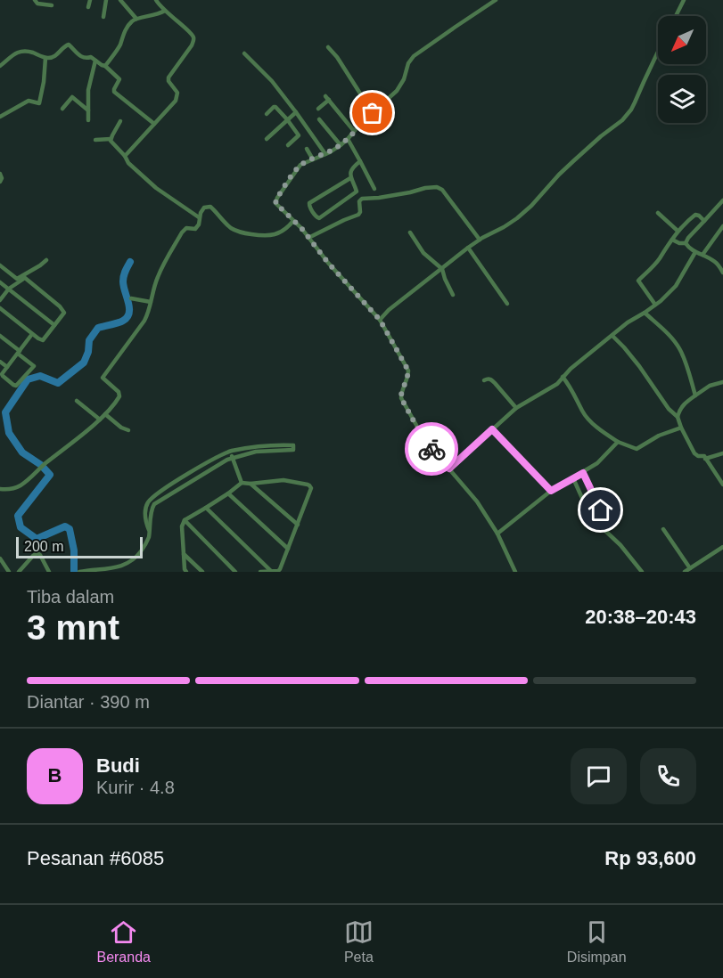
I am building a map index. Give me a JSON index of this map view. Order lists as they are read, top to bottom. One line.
{"scale_bar":"200 m","north":"bottom left","page":{"scale":"200 m","heading":["3 mnt","Tiba dalam","20:38–20:43"],"panel":["Budi","Kurir · 4.8","Pesanan #6085","Rp 93,600"],"bar":"Diantar · 390 m","round":"B","tabs":["Beranda","Peta","Disimpan"]}}
